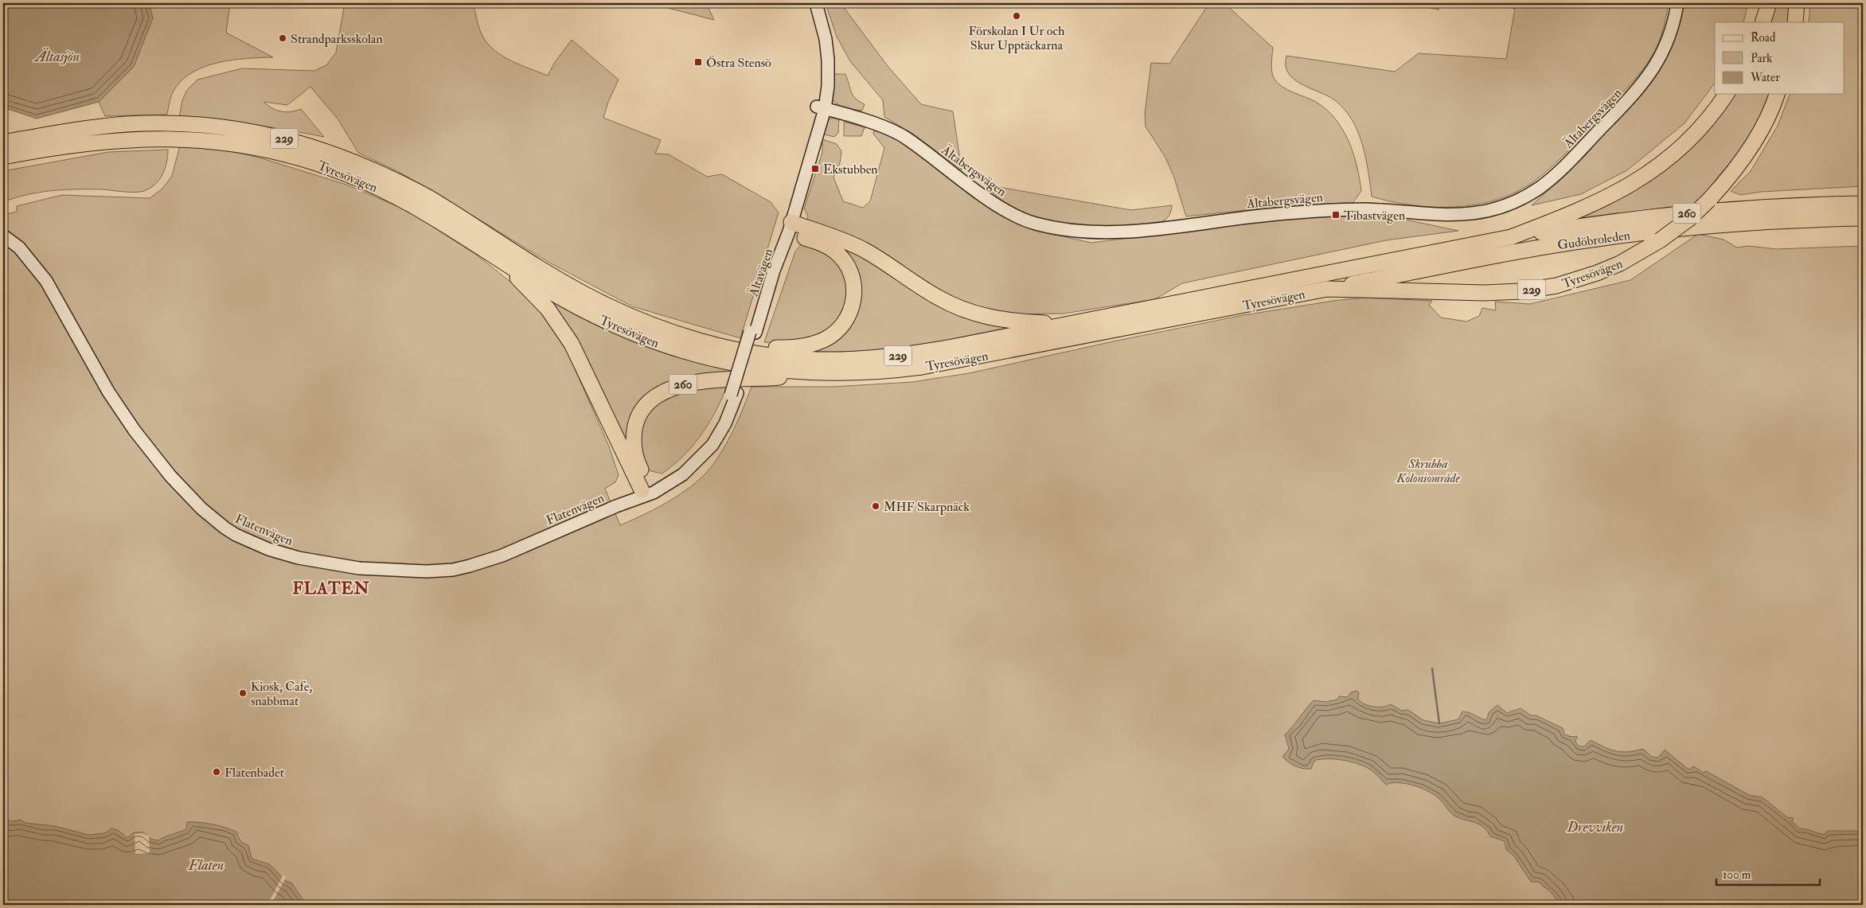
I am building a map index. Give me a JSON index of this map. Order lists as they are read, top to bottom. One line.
{"streets":{"highway":["229","Tyresövägen","260","Gudöbroleden"],"street":["Ältabergsvägen","Ältavägen","Flatenvägen"]},"crossings":[["Ältabergsvägen","Ältavägen"],["Tyresövägen","260"],["Tyresövägen","Gudöbroleden"],["260","Ältavägen"],["260","Flatenvägen"],["Ältavägen","Flatenvägen"]],"districts":["FLATEN"],"water":["Ältasjön","Drevviken","Flaten"],"parks":["Skrubba Koloniområde"],"places":{"other":["Förskolan I Ur och Skur Upptäckarna","Strandparksskolan","MHF Skarpnäck","Kiosk, Cafe, snabbmat","Flatenbadet"],"transit":["Östra Stensö","Ekstubben","Tibastvägen"]},"legend":["Road","Park","Water"],"scale_bar":"100 m"}
